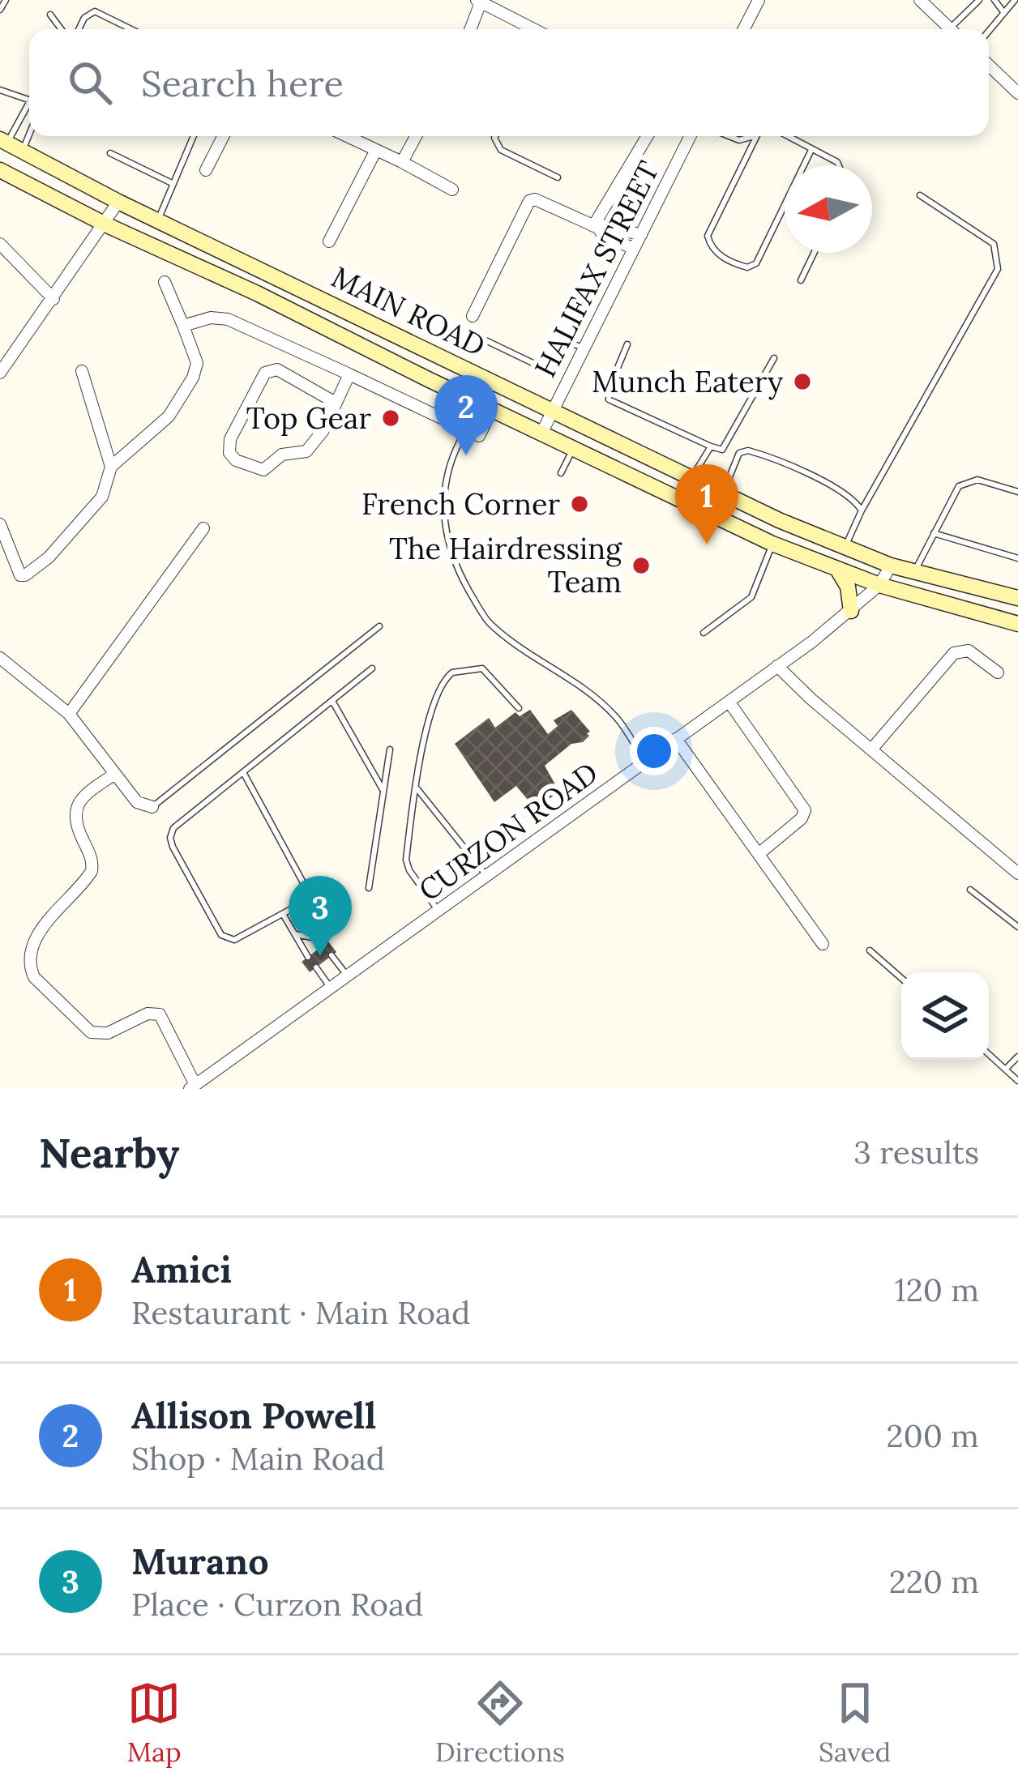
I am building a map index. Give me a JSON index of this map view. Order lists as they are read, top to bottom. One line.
{"streets":{"main road":["MAIN ROAD"],"street":["HALIFAX STREET","CURZON ROAD"]},"crossings":[["HALIFAX STREET","MAIN ROAD"],["MAIN ROAD","CURZON ROAD"]],"places":["Munch Eatery","Top Gear","French Corner","The Hairdressing Team"],"north":"left","page":{"search":"Search here","pins":["2","1","3"],"heading":["Nearby","3 results"],"list":[{"mark":"1","name":"Amici","note":"Restaurant · Main Road","value":"120 m"},{"mark":"2","name":"Allison Powell","note":"Shop · Main Road","value":"200 m"},{"mark":"3","name":"Murano","note":"Place · Curzon Road","value":"220 m"}],"nav":["Map","Directions","Saved"]}}
